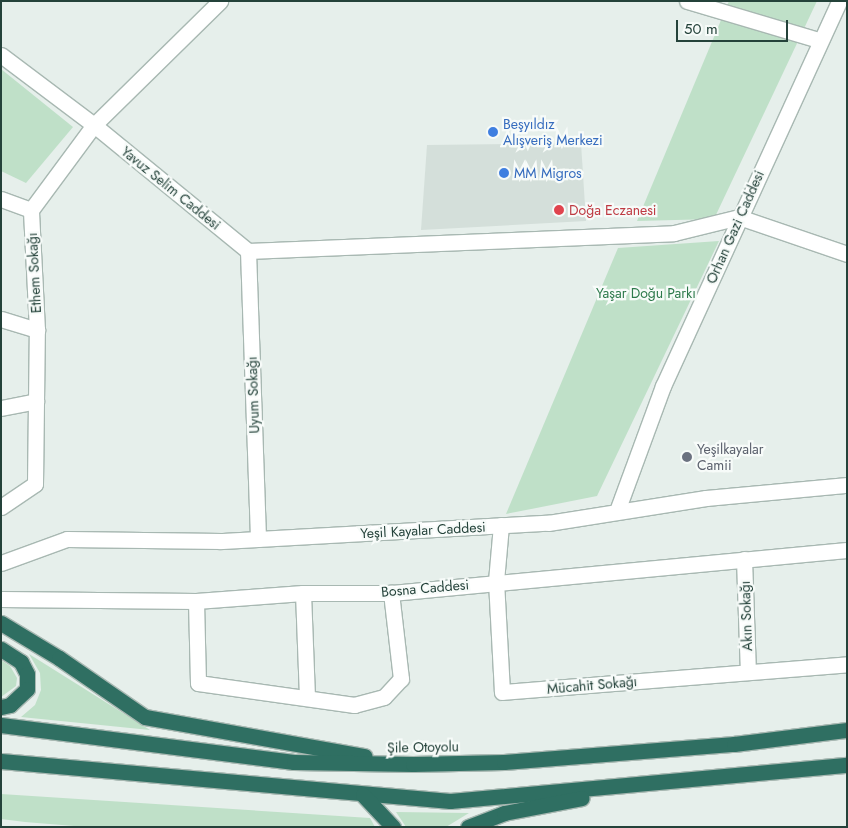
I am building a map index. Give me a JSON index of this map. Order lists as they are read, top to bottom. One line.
{"streets":{"highway":["Şile Otoyolu"],"street":["Yavuz Selim Caddesi","Orhan Gazi Caddesi","Ethem Sokağı","Uyum Sokağı","Yeşil Kayalar Caddesi","Bosna Caddesi","Akın Sokağı","Mücahit Sokağı"]},"crossings":[["Yavuz Selim Caddesi","Uyum Sokağı"],["Orhan Gazi Caddesi","Yeşil Kayalar Caddesi"],["Uyum Sokağı","Yeşil Kayalar Caddesi"],["Yeşil Kayalar Caddesi","Mücahit Sokağı"],["Bosna Caddesi","Akın Sokağı"],["Bosna Caddesi","Mücahit Sokağı"],["Akın Sokağı","Mücahit Sokağı"]],"parks":["Yaşar Doğu Parkı"],"places":["Beşyıldız Alışveriş Merkezi","MM Migros","Doğa Eczanesi","Yeşilkayalar Camii"],"scale_bar":"50 m"}
